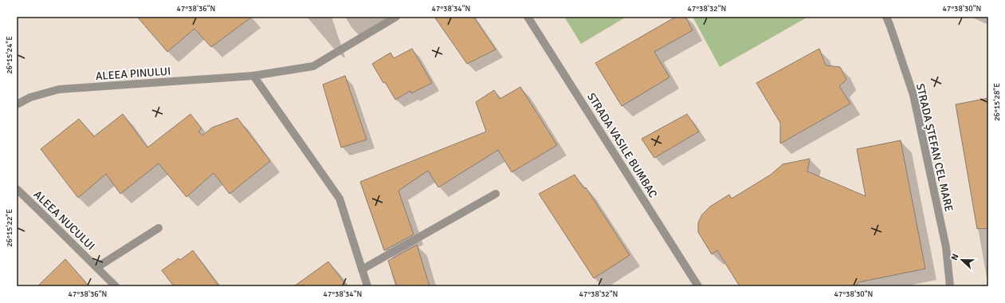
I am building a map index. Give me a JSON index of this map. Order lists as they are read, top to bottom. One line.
{"streets":{"street":["ALEEA PINULUI","STRADA VASILE BUMBAC","STRADA ȘTEFAN CEL MARE","ALEEA NUCULUI"]},"north":"left","coordinates":["47°38'36\"N","47°38'34\"N","47°38'32\"N","47°38'30\"N","26°15'24\"E","26°15'28\"E","26°15'22\"E"]}
